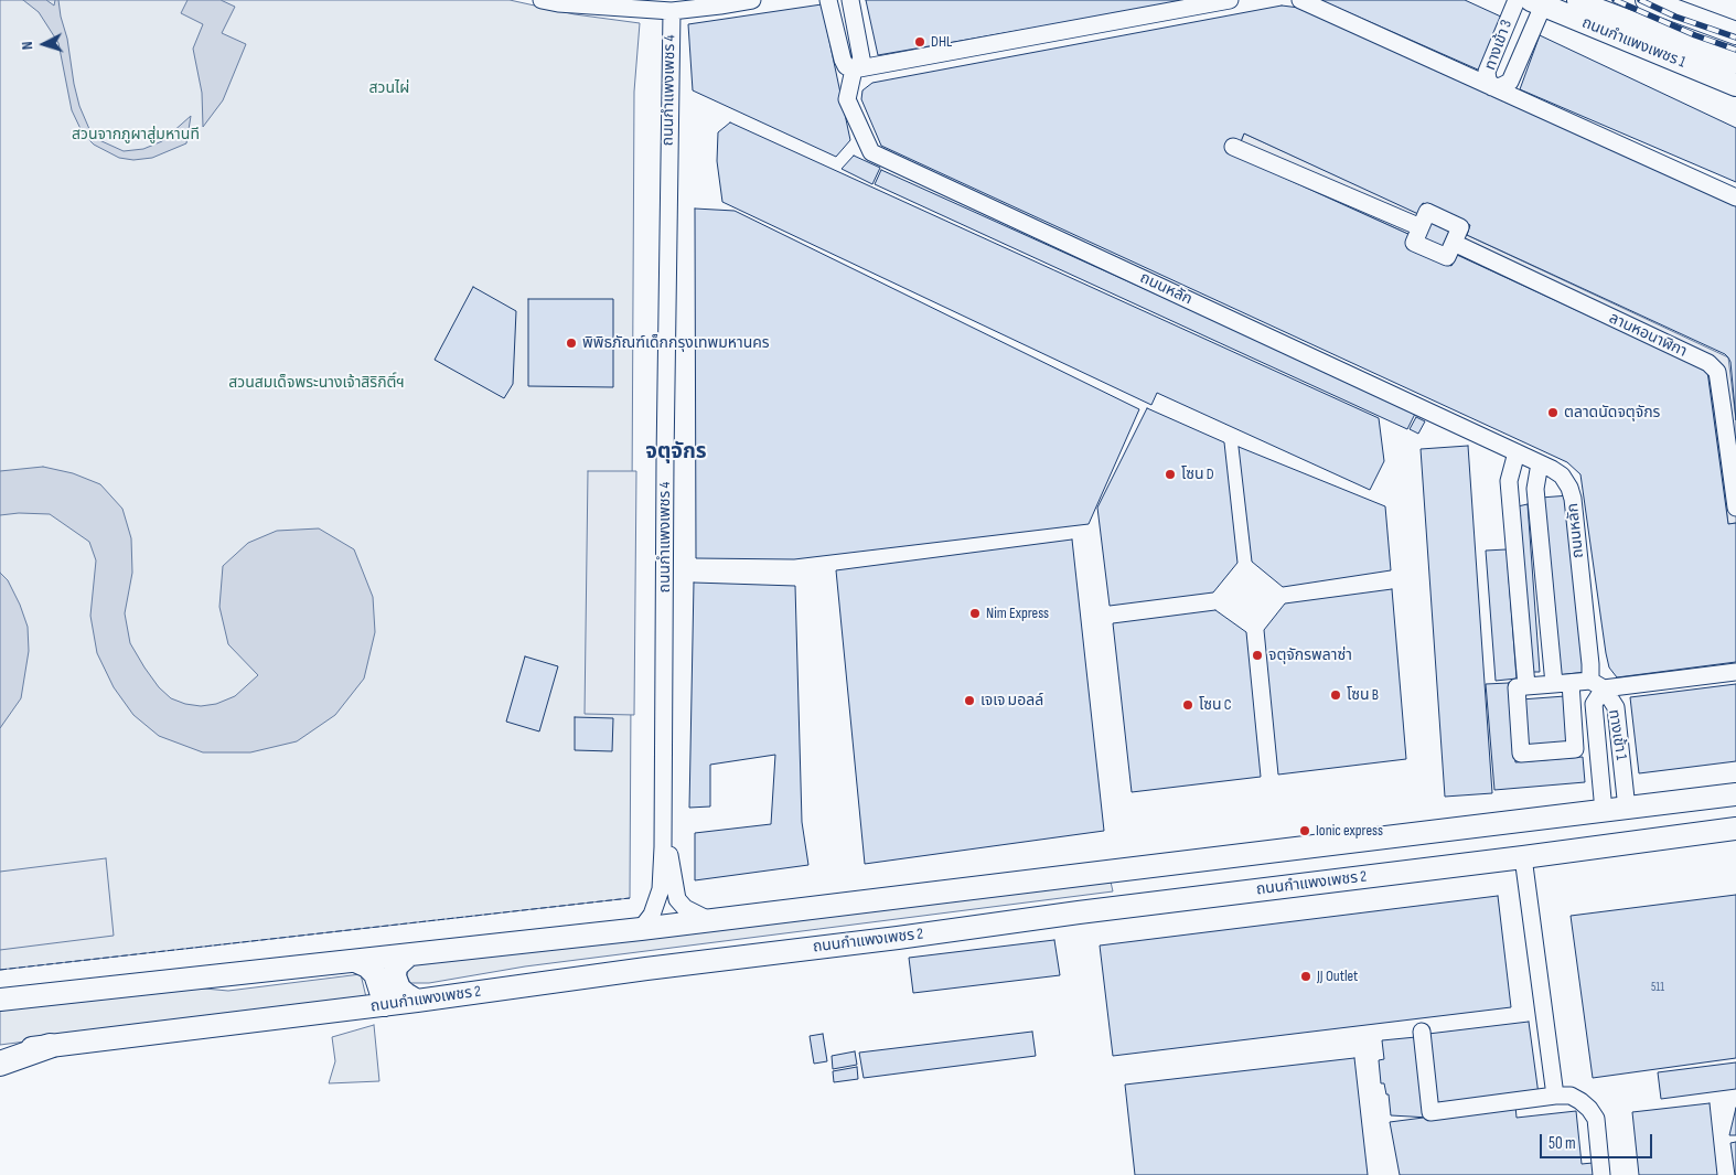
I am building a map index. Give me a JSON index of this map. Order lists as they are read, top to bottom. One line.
{"streets":{"main road":["ถนนกำแพงเพชร 1","ถนนกำแพงเพชร 2"],"street":["ทางเข้า 3","ถนนกำแพงเพชร 4","ถนนหลัก","ลานหอนาฬิกา","ทางเข้า 1"]},"crossings":[["ถนนกำแพงเพชร 1","ทางเข้า 3"],["ถนนหลัก","ทางเข้า 1"]],"districts":["จตุจักร"],"parks":["สวนไผ่","สวนจากภูผาสู่มหานที","สวนสมเด็จพระนางเจ้าสิริกิติ์ฯ"],"places":["DHL","พิพิธภัณฑ์เด็กกรุงเทพมหานคร","ตลาดนัดจตุจักร","โซน D","Nim Express","จตุจักรพลาซ่า","โซน B","เจเจ มอลล์","โซน C","Ionic express","JJ Outlet"],"house_numbers":["511"],"scale_bar":"50 m","north":"left"}
